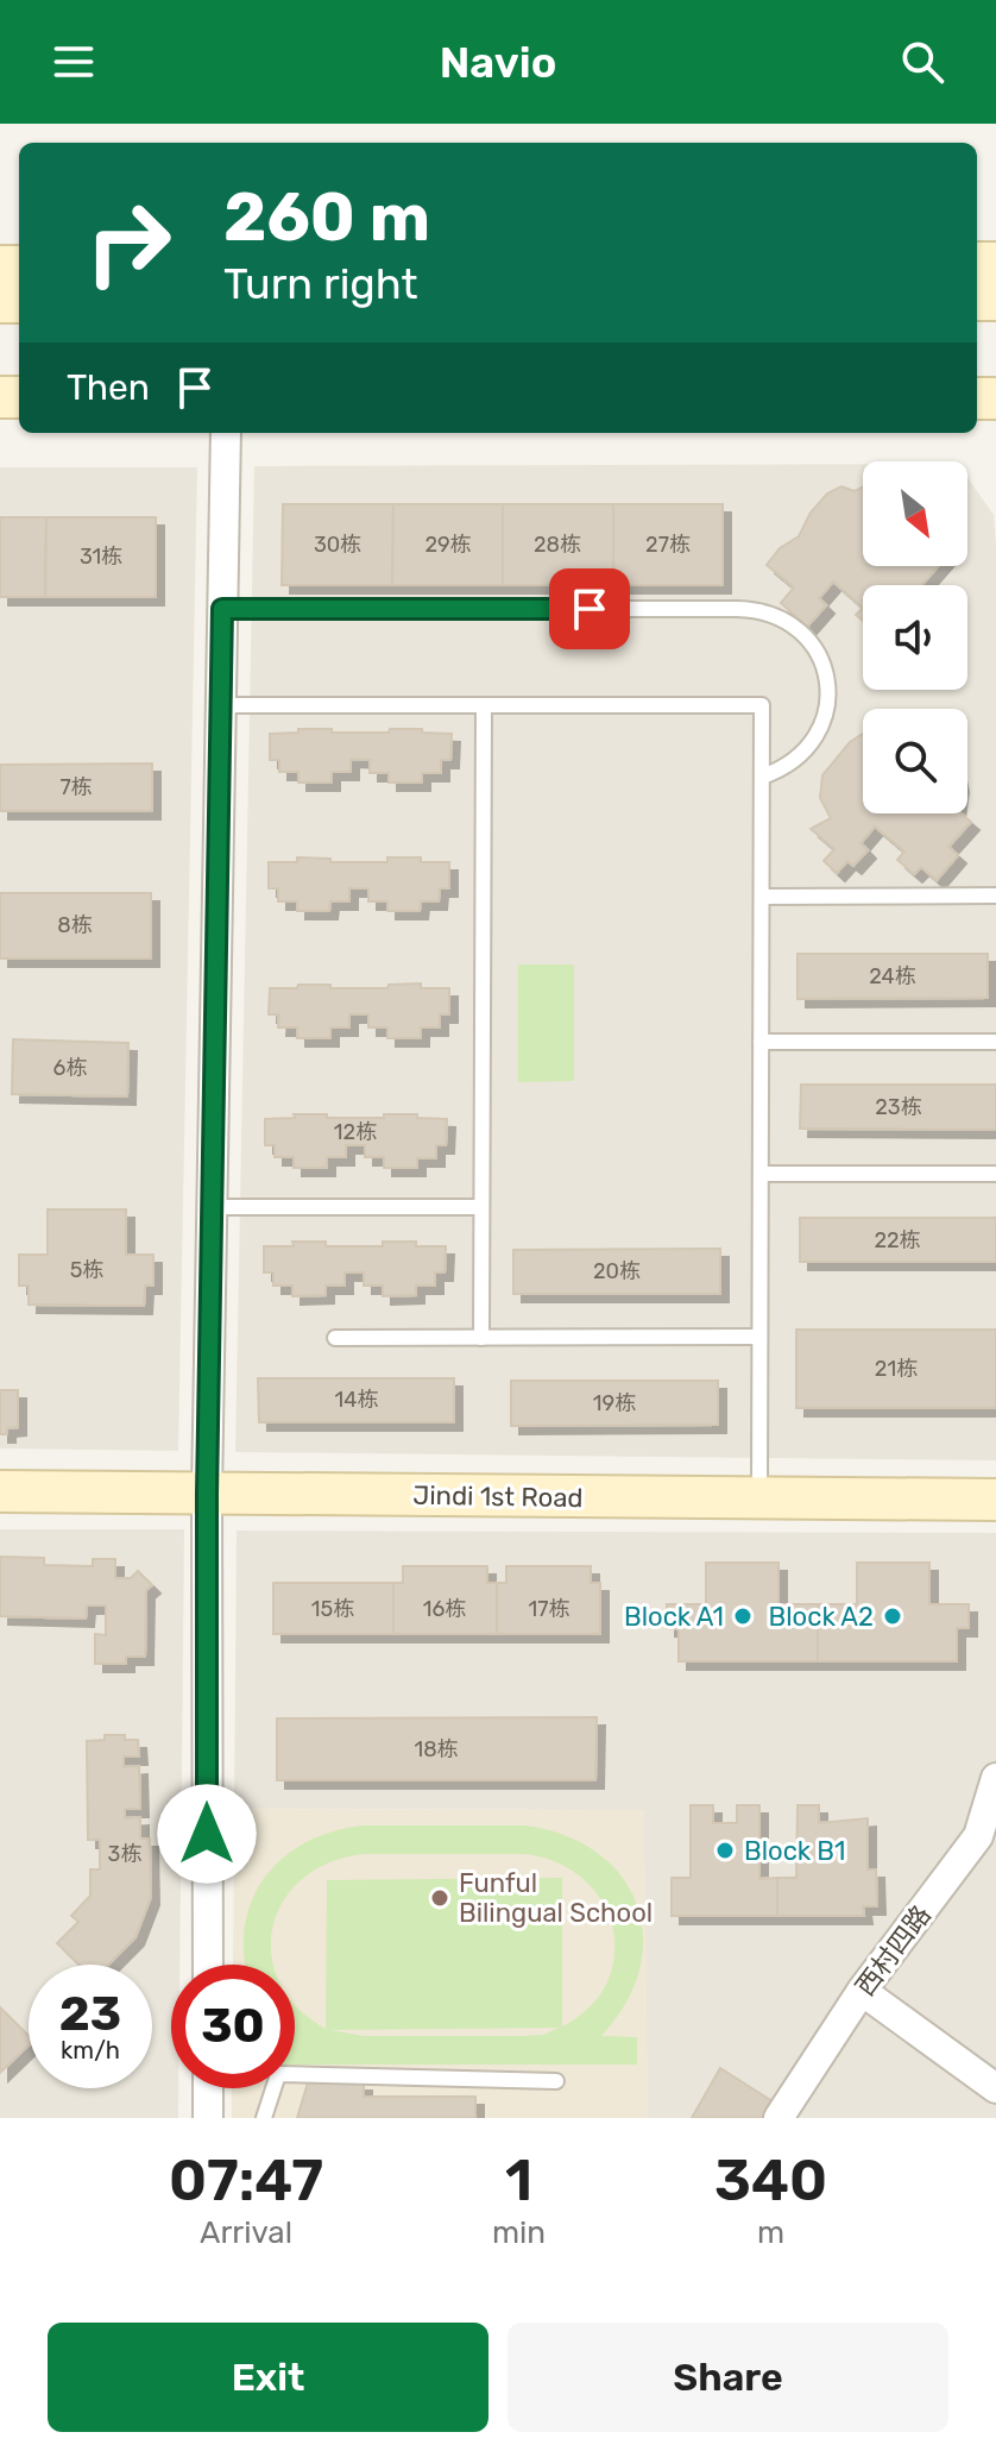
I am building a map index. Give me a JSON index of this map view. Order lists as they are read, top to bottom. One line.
{"streets":{"street":["Jindi 1st Road","西村四路"]},"places":["Block A1","Block A2","Block B1","Funful Bilingual School"],"house_numbers":["30栋","29栋","28栋","27栋","31栋","7栋","8栋","24栋","6栋","23栋","12栋","22栋","5栋","20栋","21栋","14栋","19栋","15栋","16栋","17栋","18栋","3栋"],"north":"bottom right","page":{"header":"Navio","turn":["260 m","Turn right"],"then":"Then","speed":"23 km/h","limit":"30","eta":["07:47","Arrival","1","min","340","m"],"buttons":["Exit","Share"]}}
